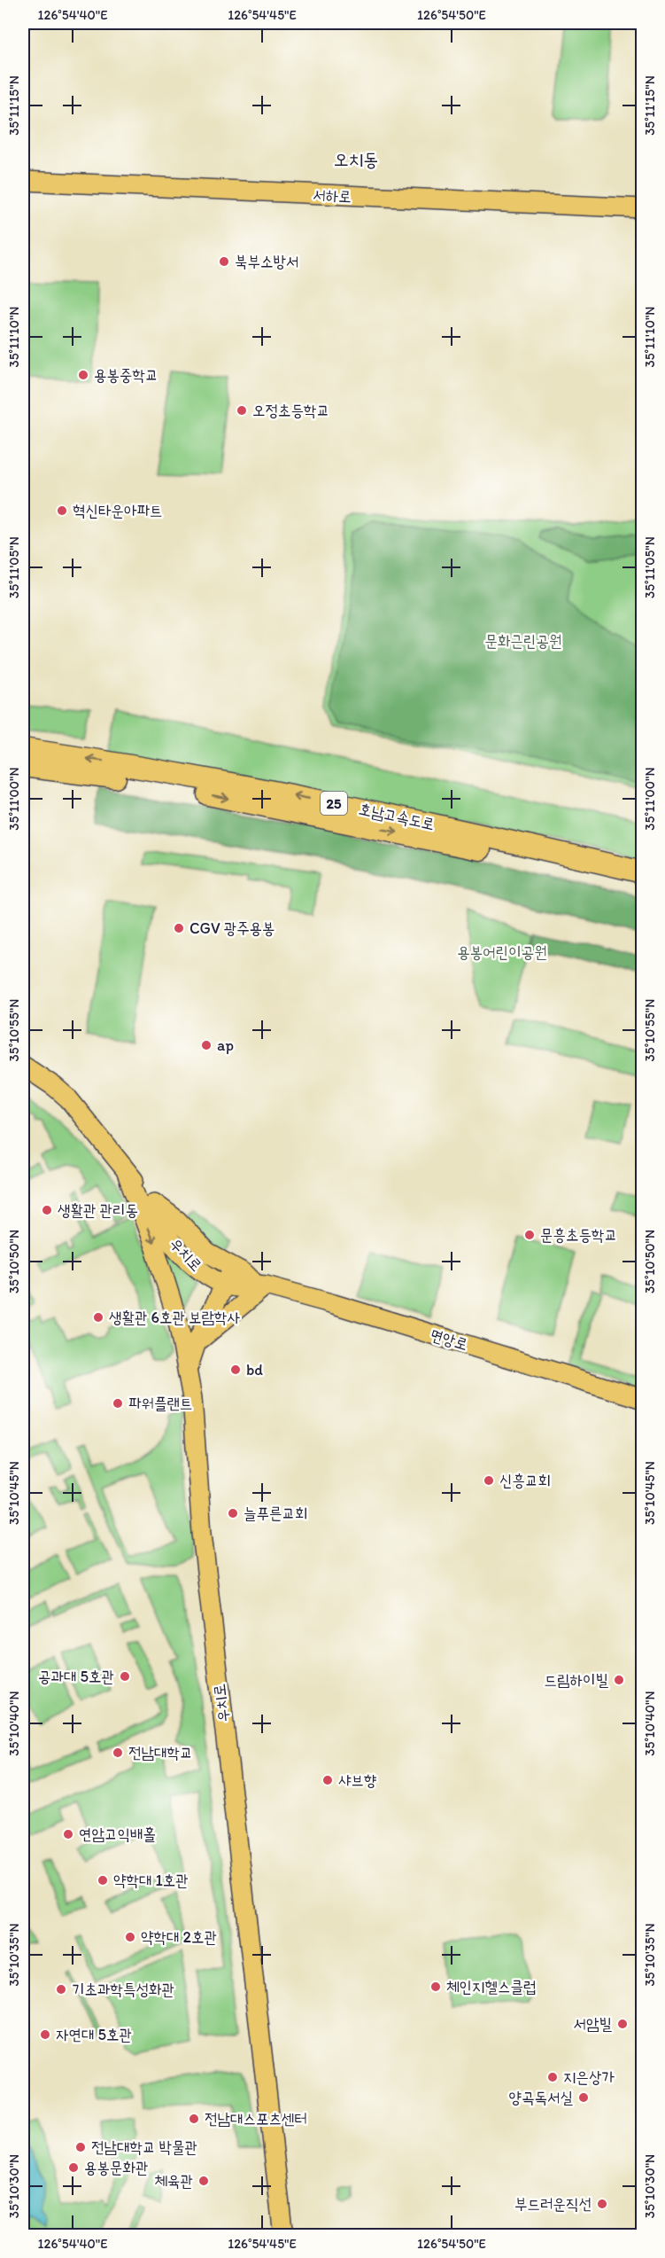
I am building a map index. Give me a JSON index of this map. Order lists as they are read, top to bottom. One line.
{"streets":{"highway":["25","호남고속도로"],"main road":["서하로","우치로","면앙로"]},"crossings":[["우치로","면앙로"]],"districts":["오치동"],"parks":["문화근린공원","용봉어린이공원"],"places":["북부소방서","용봉중학교","오정초등학교","혁신타운아파트","CGV 광주용봉","ap","생활관 관리동","문흥초등학교","생활관 6호관 보람학사","bd","파워플랜트","신흥교회","늘푸른교회","공과대 5호관","드림하이빌","전남대학교","샤브향","연암고익배홀","약학대 1호관","약학대 2호관","체인지헬스클럽","기초과학특성화관","서암빌","자연대 5호관","지은상가","양곡독서실","전남대스포츠센터","전남대학교 박물관","용봉문화관","체육관","부드러운직선"],"coordinates":["126°54'40\"E","126°54'45\"E","126°54'50\"E","35°11'15\"N","35°11'10\"N","35°11'05\"N","35°11'00\"N","35°10'55\"N","35°10'50\"N","35°10'45\"N","35°10'40\"N","35°10'35\"N","35°10'30\"N"]}
